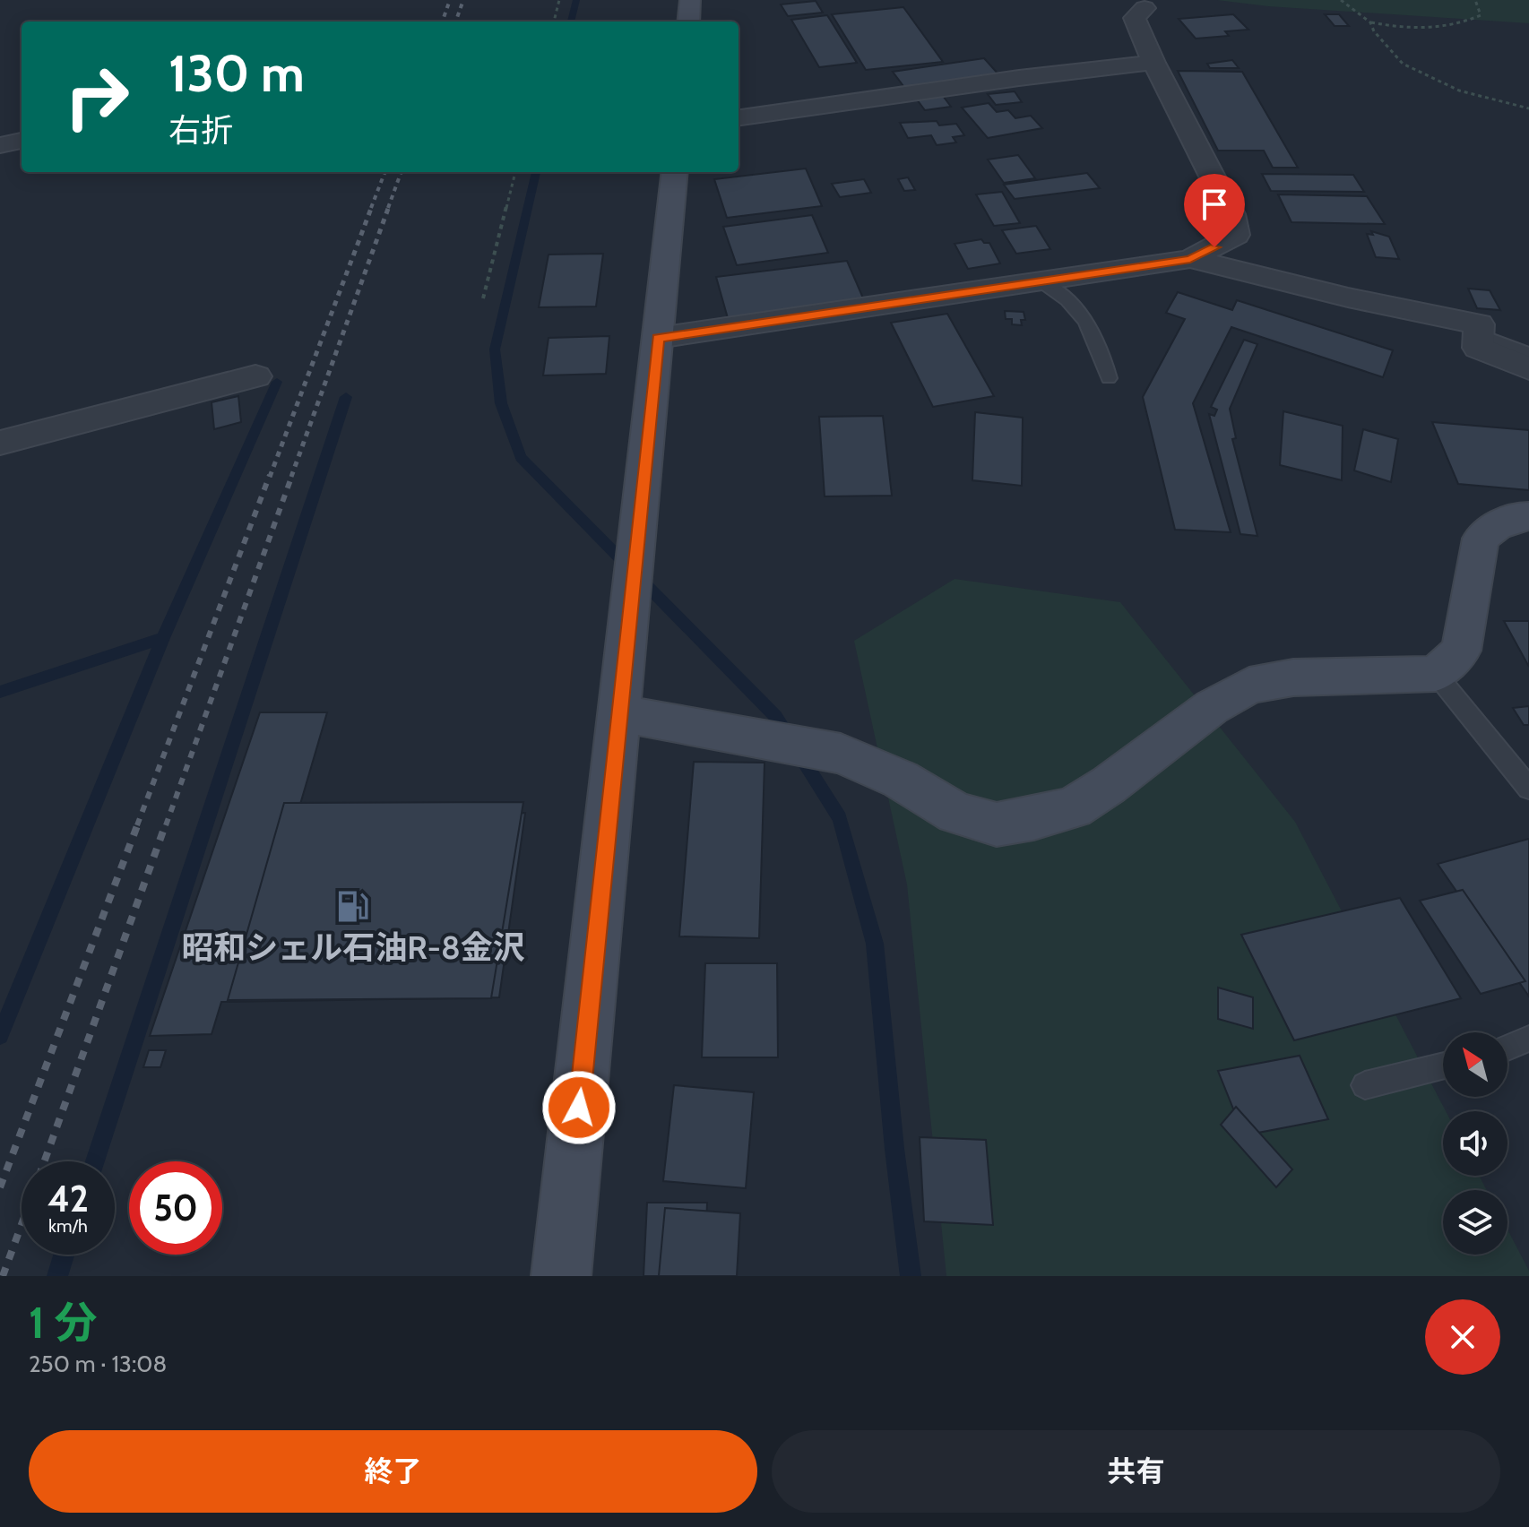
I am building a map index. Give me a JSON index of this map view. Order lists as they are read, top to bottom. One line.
{"places":{"fuel station":["昭和シェル石油R-8金沢"]},"north":"top left","page":{"turn":["130 m","右折"],"speed":"42 km/h","limit":"50","heading":["1 分","250 m · 13:08"],"buttons":["終了","共有"]}}
